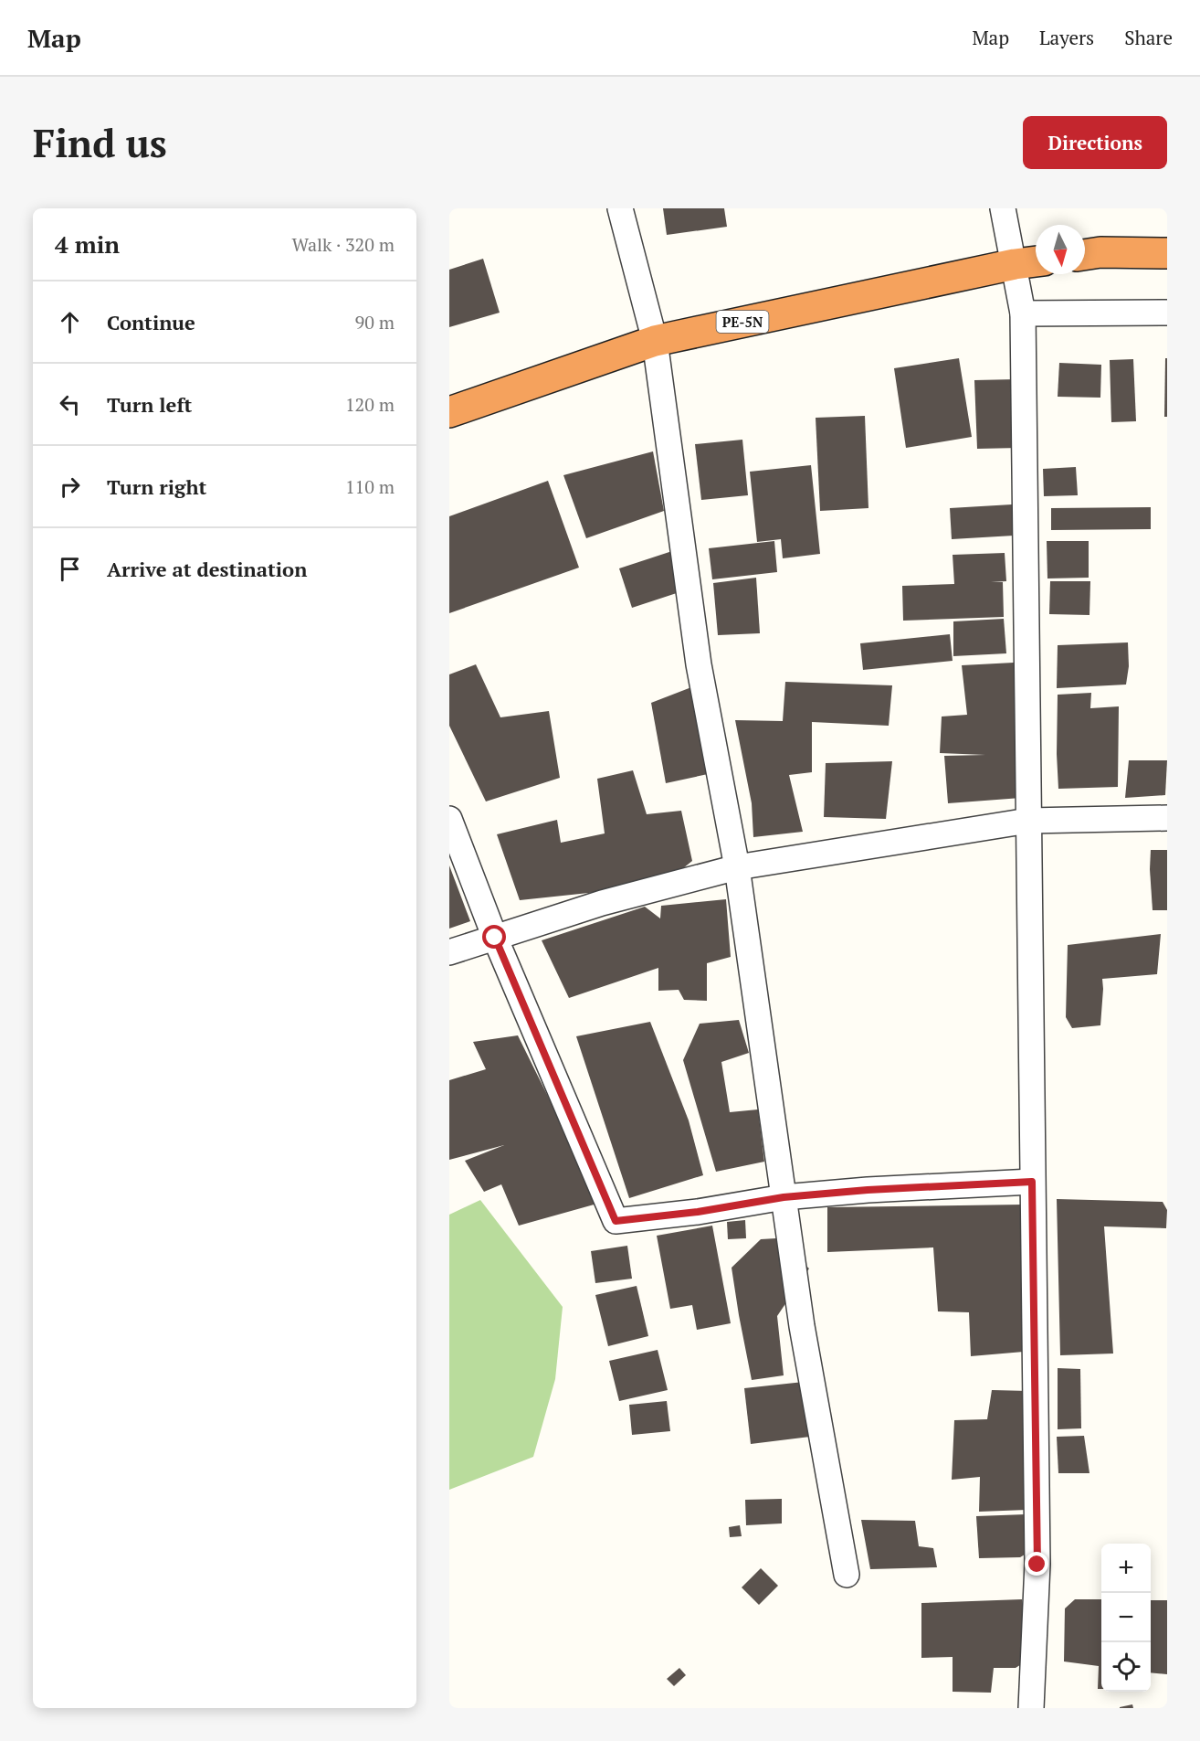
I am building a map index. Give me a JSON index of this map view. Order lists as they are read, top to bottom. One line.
{"streets":{"highway":["PE-5N"]},"north":"bottom","page":{"header":"Map","nav":["Map","Layers","Share"],"buttons":"Directions","title":"Find us","heading":["4 min","Walk · 320 m"],"list":[["Continue","90 m"],["Turn left","120 m"],["Turn right","110 m"],"Arrive at destination"],"map_buttons":["+","−"]}}
